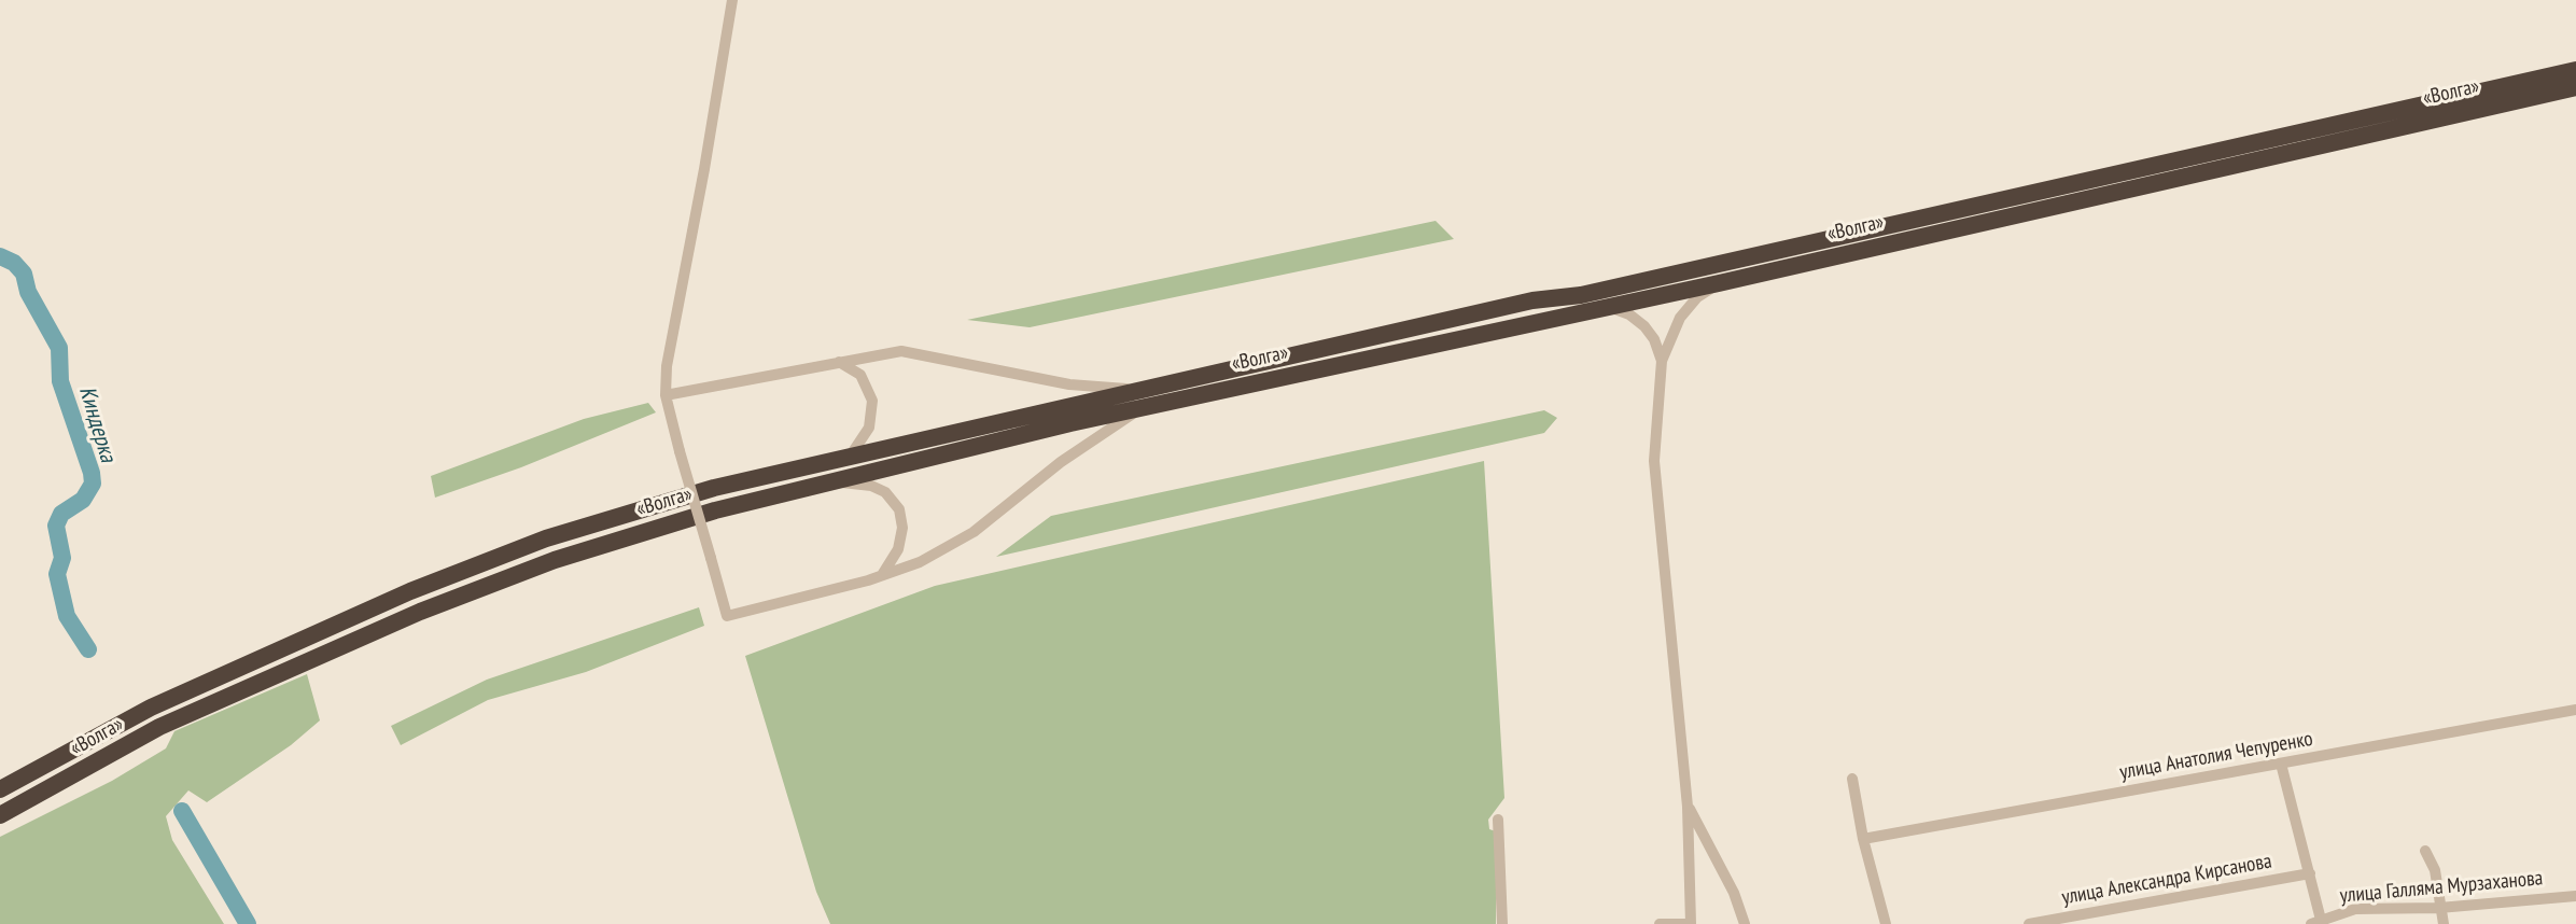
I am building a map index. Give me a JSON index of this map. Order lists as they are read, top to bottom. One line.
{"streets":{"highway":["«Волга»"],"street":["улица Анатолия Чепуренко","улица Александра Кирсанова","улица Галляма Мурзаханова"]},"water":["Киндерка"]}
